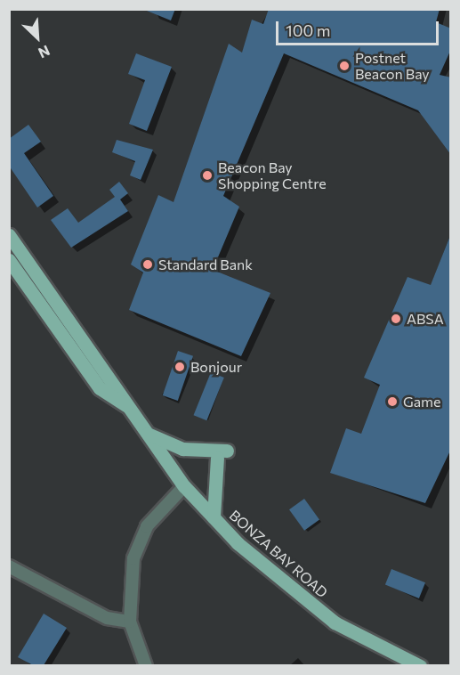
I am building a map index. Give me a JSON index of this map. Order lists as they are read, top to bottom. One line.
{"streets":{"main road":["BONZA BAY ROAD"]},"places":["Postnet Beacon Bay","Beacon Bay Shopping Centre","Standard Bank","ABSA","Bonjour","Game"],"scale_bar":"100 m","north":"bottom right"}
